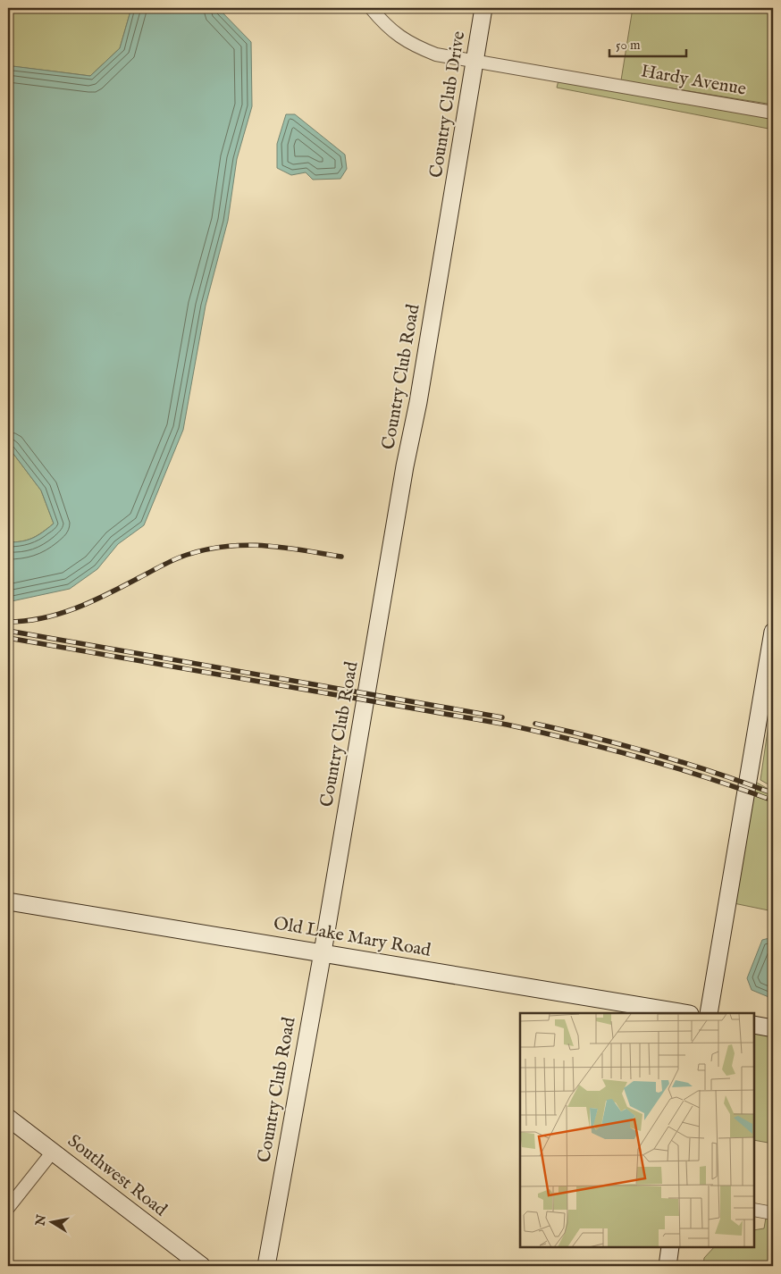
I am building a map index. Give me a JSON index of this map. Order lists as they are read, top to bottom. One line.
{"streets":{"street":["Hardy Avenue","Country Club Drive","Country Club Road","Old Lake Mary Road","Southwest Road"]},"crossings":[["Hardy Avenue","Country Club Drive"],["Country Club Drive","Country Club Road"],["Country Club Road","Old Lake Mary Road"]],"scale_bar":"50 m","north":"left"}
